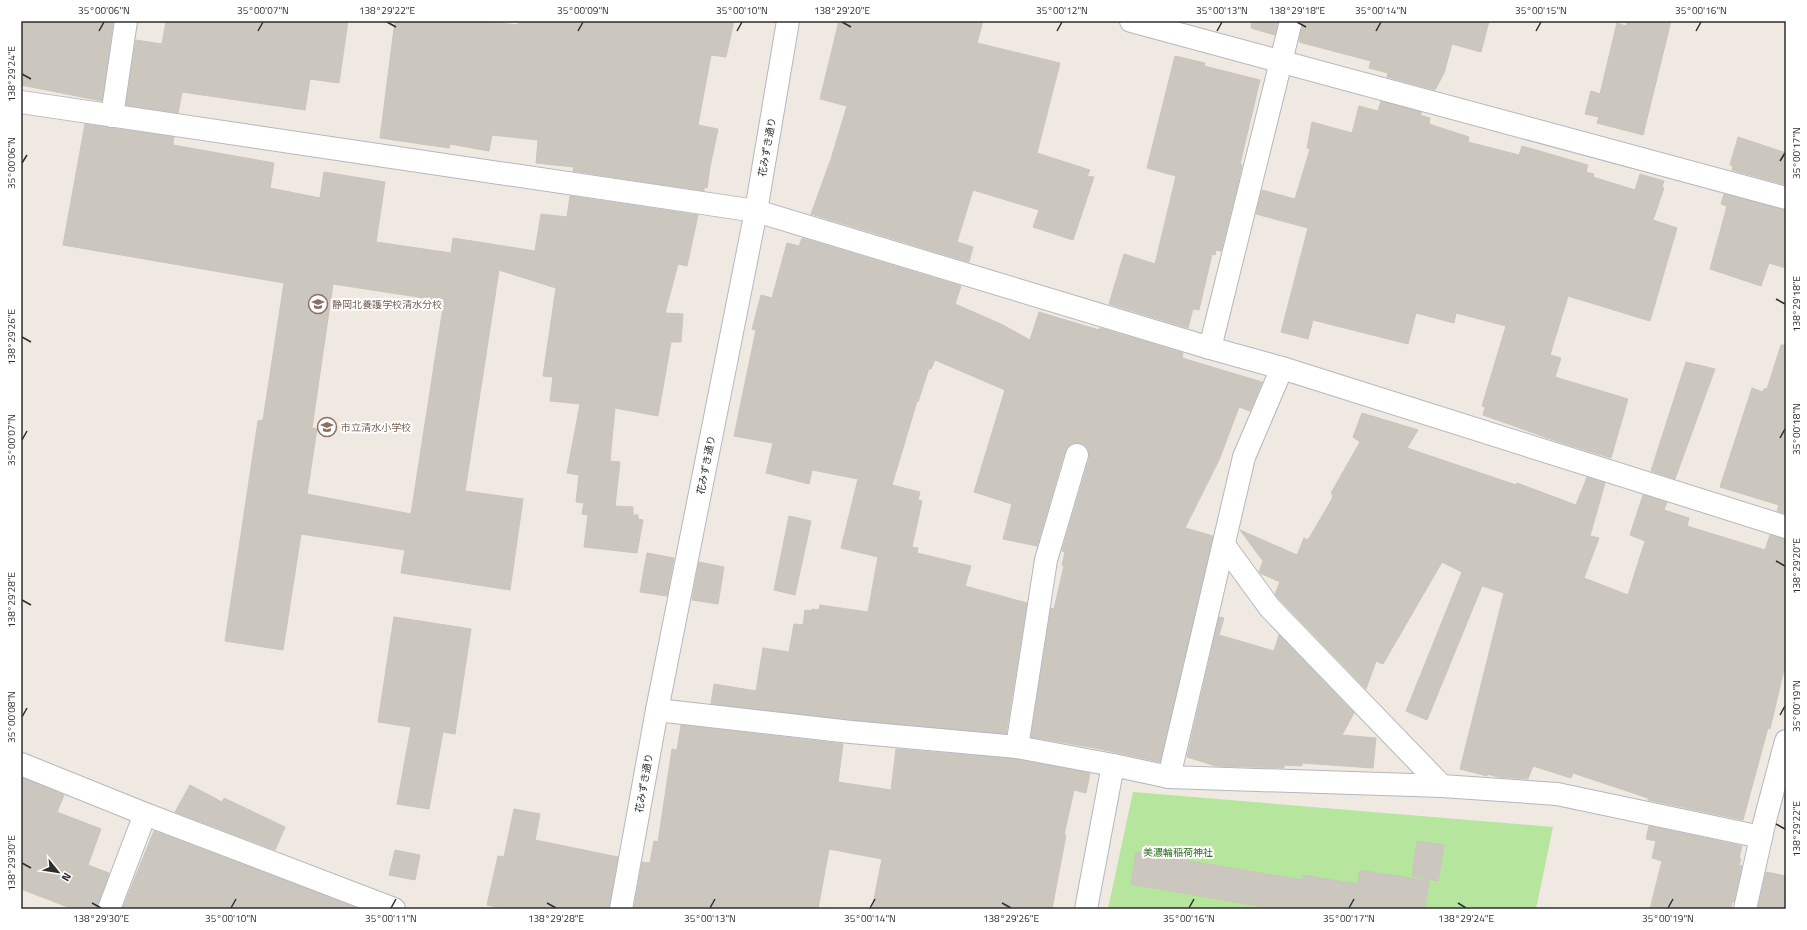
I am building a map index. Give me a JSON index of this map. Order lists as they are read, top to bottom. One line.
{"streets":{"street":["花みずき通り"]},"parks":["美濃輪稲荷神社"],"places":{"school or university":["静岡北養護学校清水分校","市立清水小学校"]},"north":"bottom right","coordinates":["35°00'06\"N","35°00'07\"N","138°29'22\"E","35°00'09\"N","35°00'10\"N","138°29'20\"E","35°00'12\"N","35°00'13\"N","138°29'18\"E","35°00'14\"N","35°00'15\"N","35°00'16\"N","138°29'24\"E","35°00'17\"N","138°29'26\"E","35°00'18\"N","138°29'28\"E","35°00'19\"N","35°00'08\"N","138°29'30\"E","35°00'11\"N"]}
